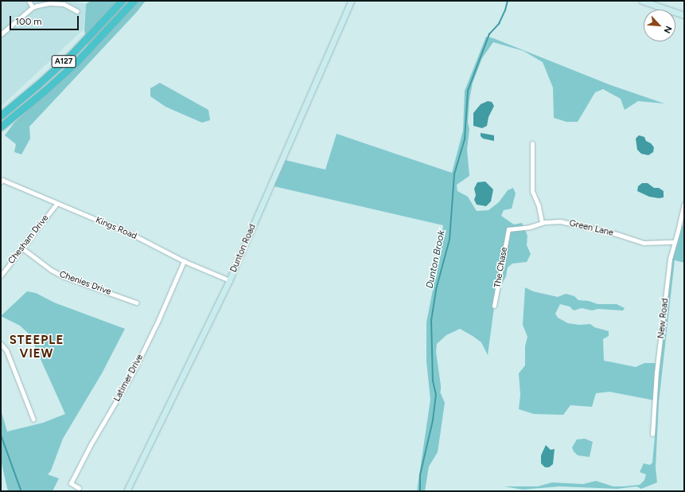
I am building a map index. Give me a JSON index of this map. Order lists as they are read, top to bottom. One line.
{"streets":{"highway":["A127"],"street":["Kings Road","Green Lane","Chesham Drive","Dunton Road","The Chase","Chenies Drive","New Road","Latimer Drive"]},"crossings":[["Kings Road","Chesham Drive"],["Kings Road","Dunton Road"],["Kings Road","Latimer Drive"],["Green Lane","The Chase"],["Green Lane","New Road"],["Chesham Drive","Chenies Drive"]],"districts":["STEEPLE VIEW"],"water":["Dunton Brook"],"scale_bar":"100 m","north":"bottom right"}
